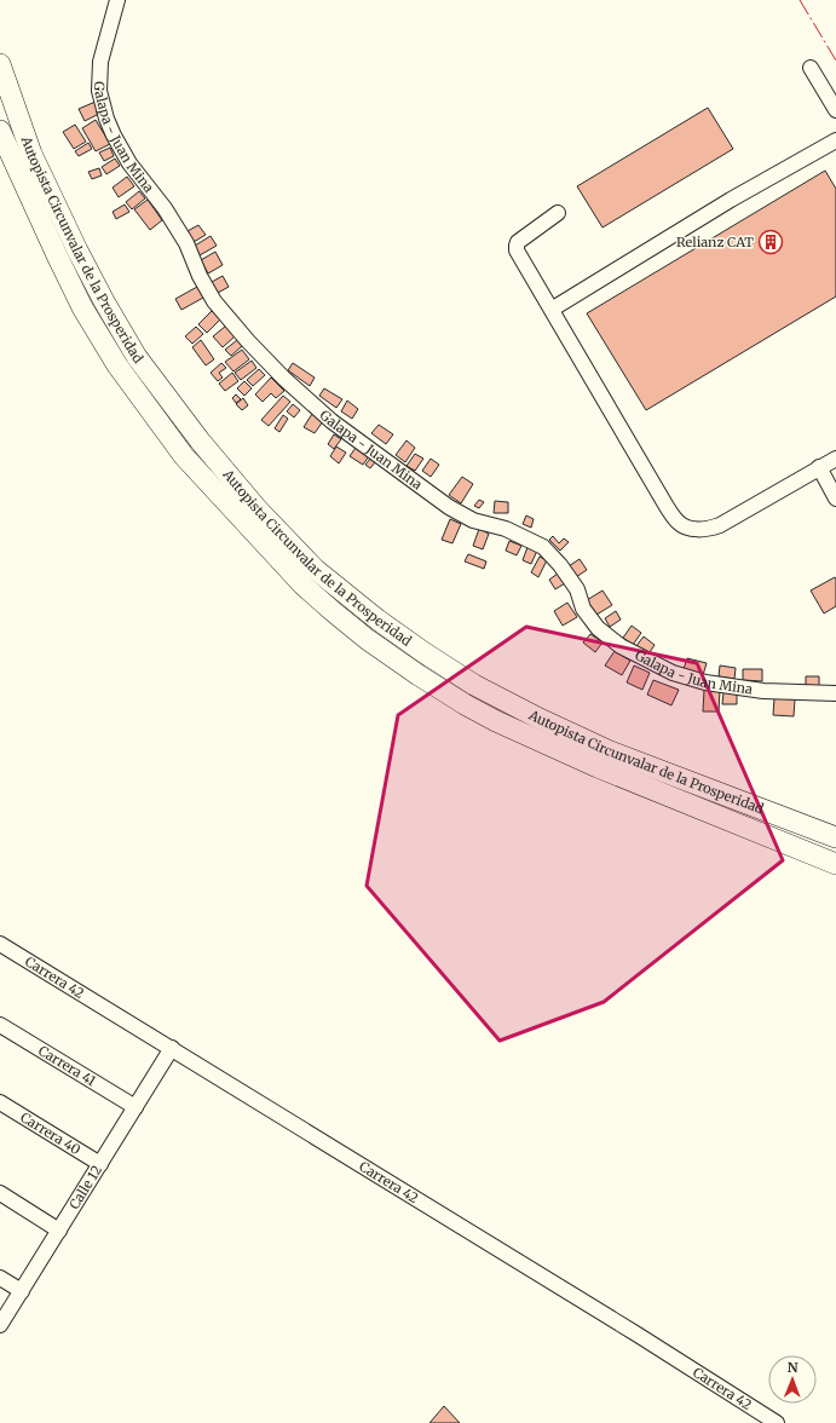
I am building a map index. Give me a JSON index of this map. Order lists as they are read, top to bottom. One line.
{"streets":{"highway":["Autopista Circunvalar de la Prosperidad"],"street":["Galapa - Juan Mina","Carrera 42","Carrera 41","Carrera 40","Calle 12"]},"crossings":[["Carrera 42","Calle 12"],["Carrera 41","Calle 12"],["Carrera 40","Calle 12"]],"places":{"building":["Relianz CAT"]},"north":"top"}
